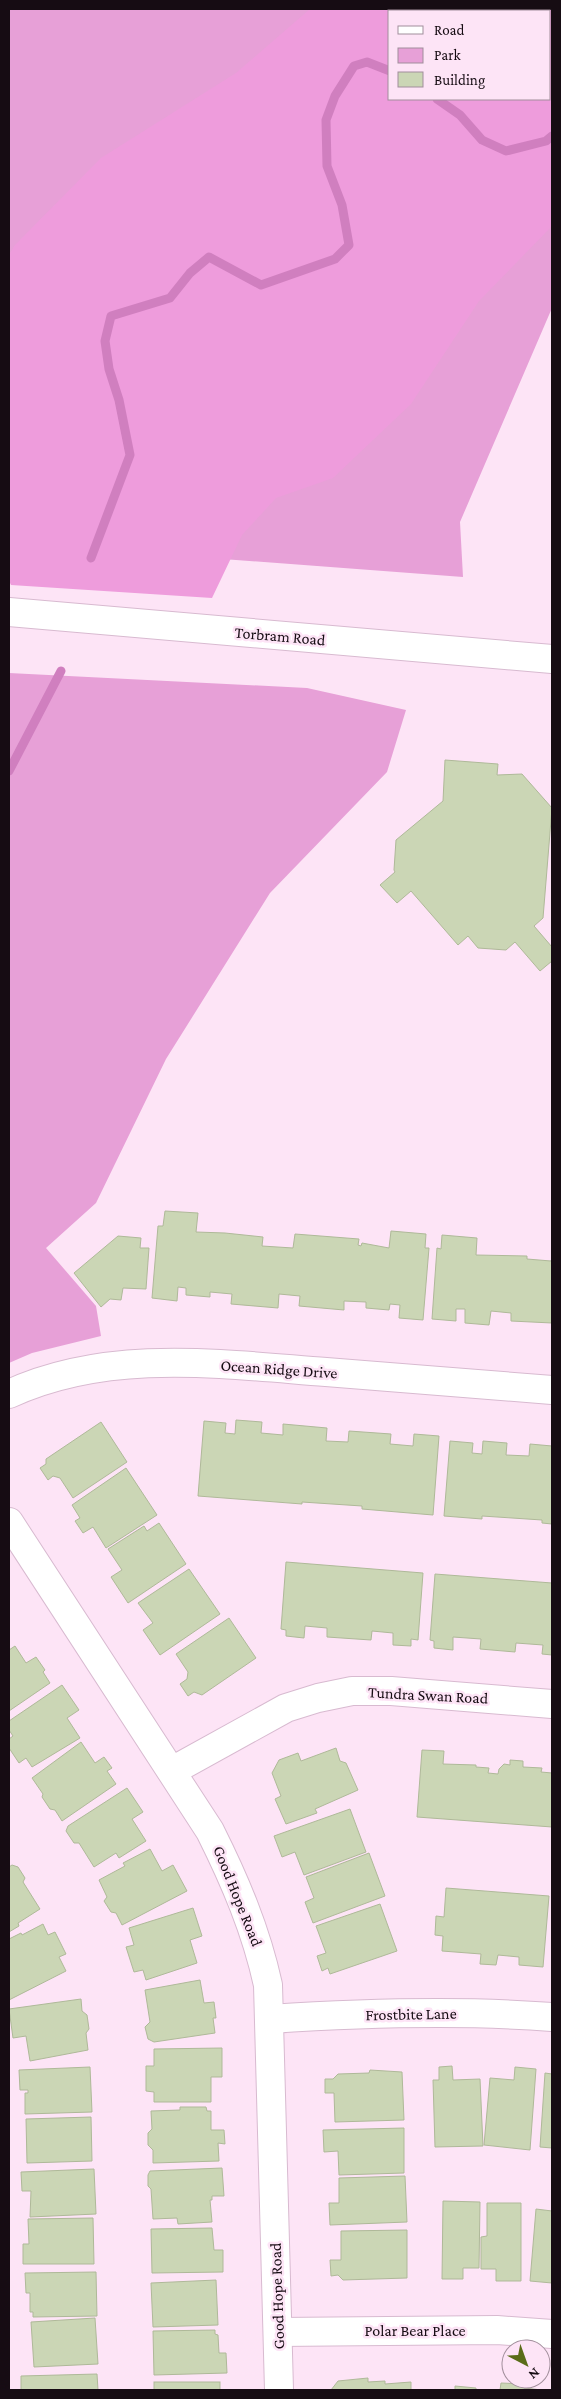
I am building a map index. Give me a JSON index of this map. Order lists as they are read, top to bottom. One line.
{"streets":{"street":["Torbram Road","Ocean Ridge Drive","Tundra Swan Road","Good Hope Road","Frostbite Lane","Polar Bear Place"]},"crossings":[["Tundra Swan Road","Good Hope Road"],["Good Hope Road","Frostbite Lane"],["Good Hope Road","Polar Bear Place"]],"legend":["Road","Park","Building"],"north":"bottom right"}
